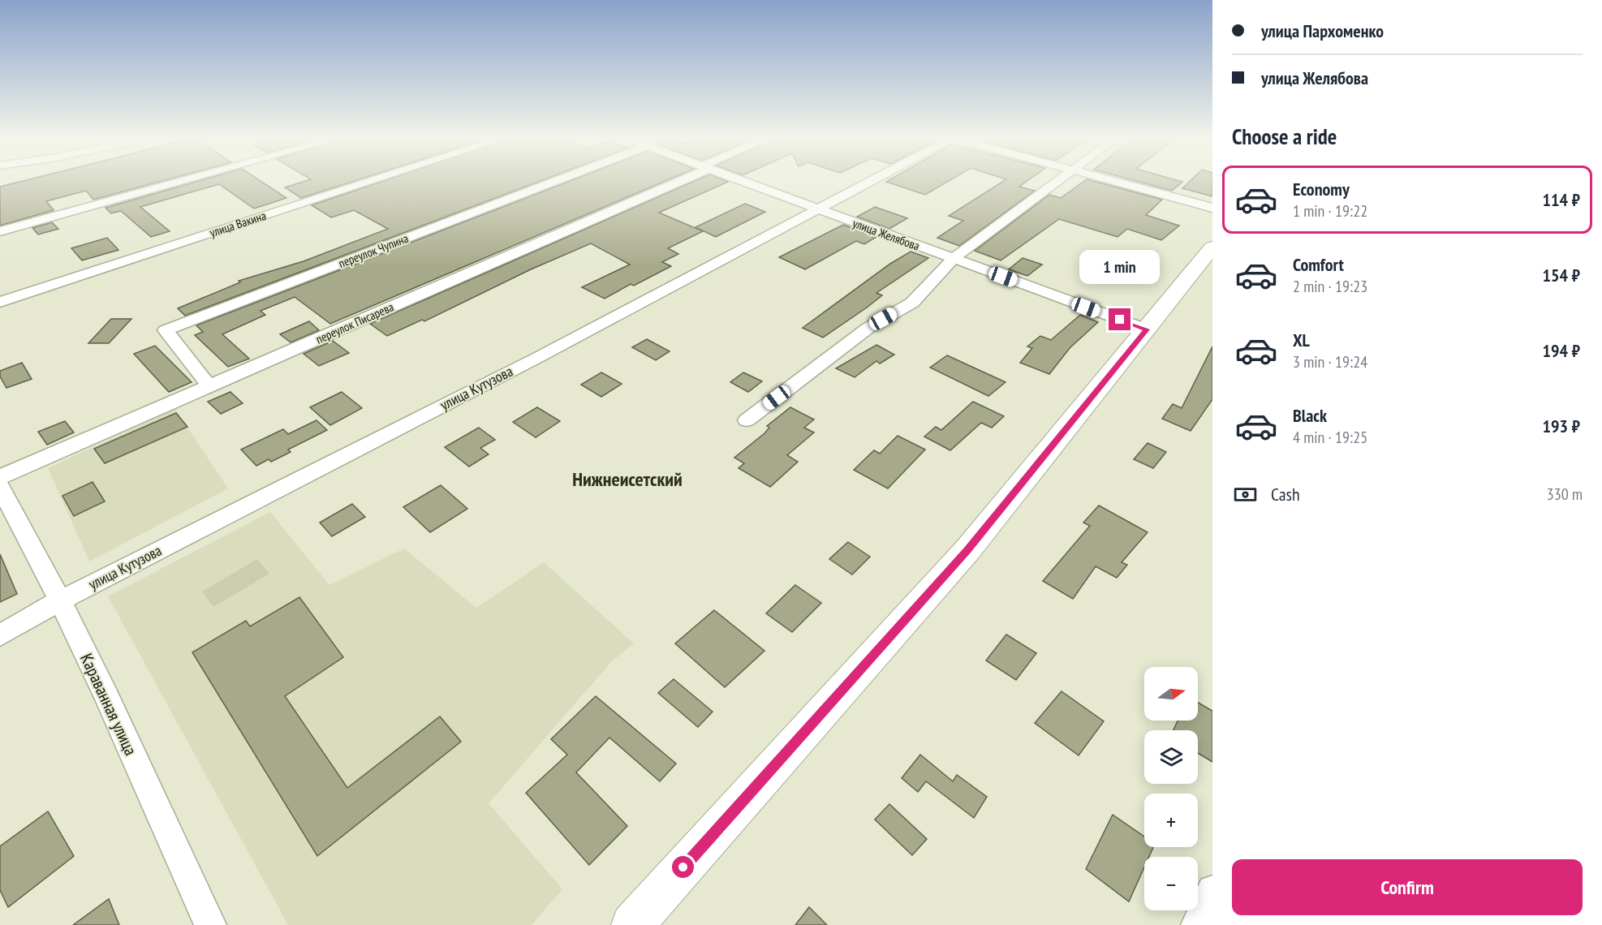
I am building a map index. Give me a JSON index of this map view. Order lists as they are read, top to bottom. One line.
{"streets":{"street":["улица Вакина","улица Желябова","переулок Чупина","переулок Писарева","улица Кутузова","Караванная улица"]},"crossings":[["улица Желябова","улица Кутузова"],["переулок Чупина","переулок Писарева"],["улица Кутузова","Караванная улица"]],"districts":["Нижнеисетский"],"north":"right","page":{"banner":["улица Пархоменко","улица Желябова"],"heading":"Choose a ride","list":[{"name":"Economy","note":"1 min · 19:22","value":"114 ₽"},{"name":"Comfort","note":"2 min · 19:23","value":"154 ₽"},{"name":"XL","note":"3 min · 19:24","value":"194 ₽"},{"name":"Black","note":"4 min · 19:25","value":"193 ₽"}],"bubble":"1 min","pay":["Cash","330 m"],"map_buttons":["+","−"],"buttons":"Confirm"}}
